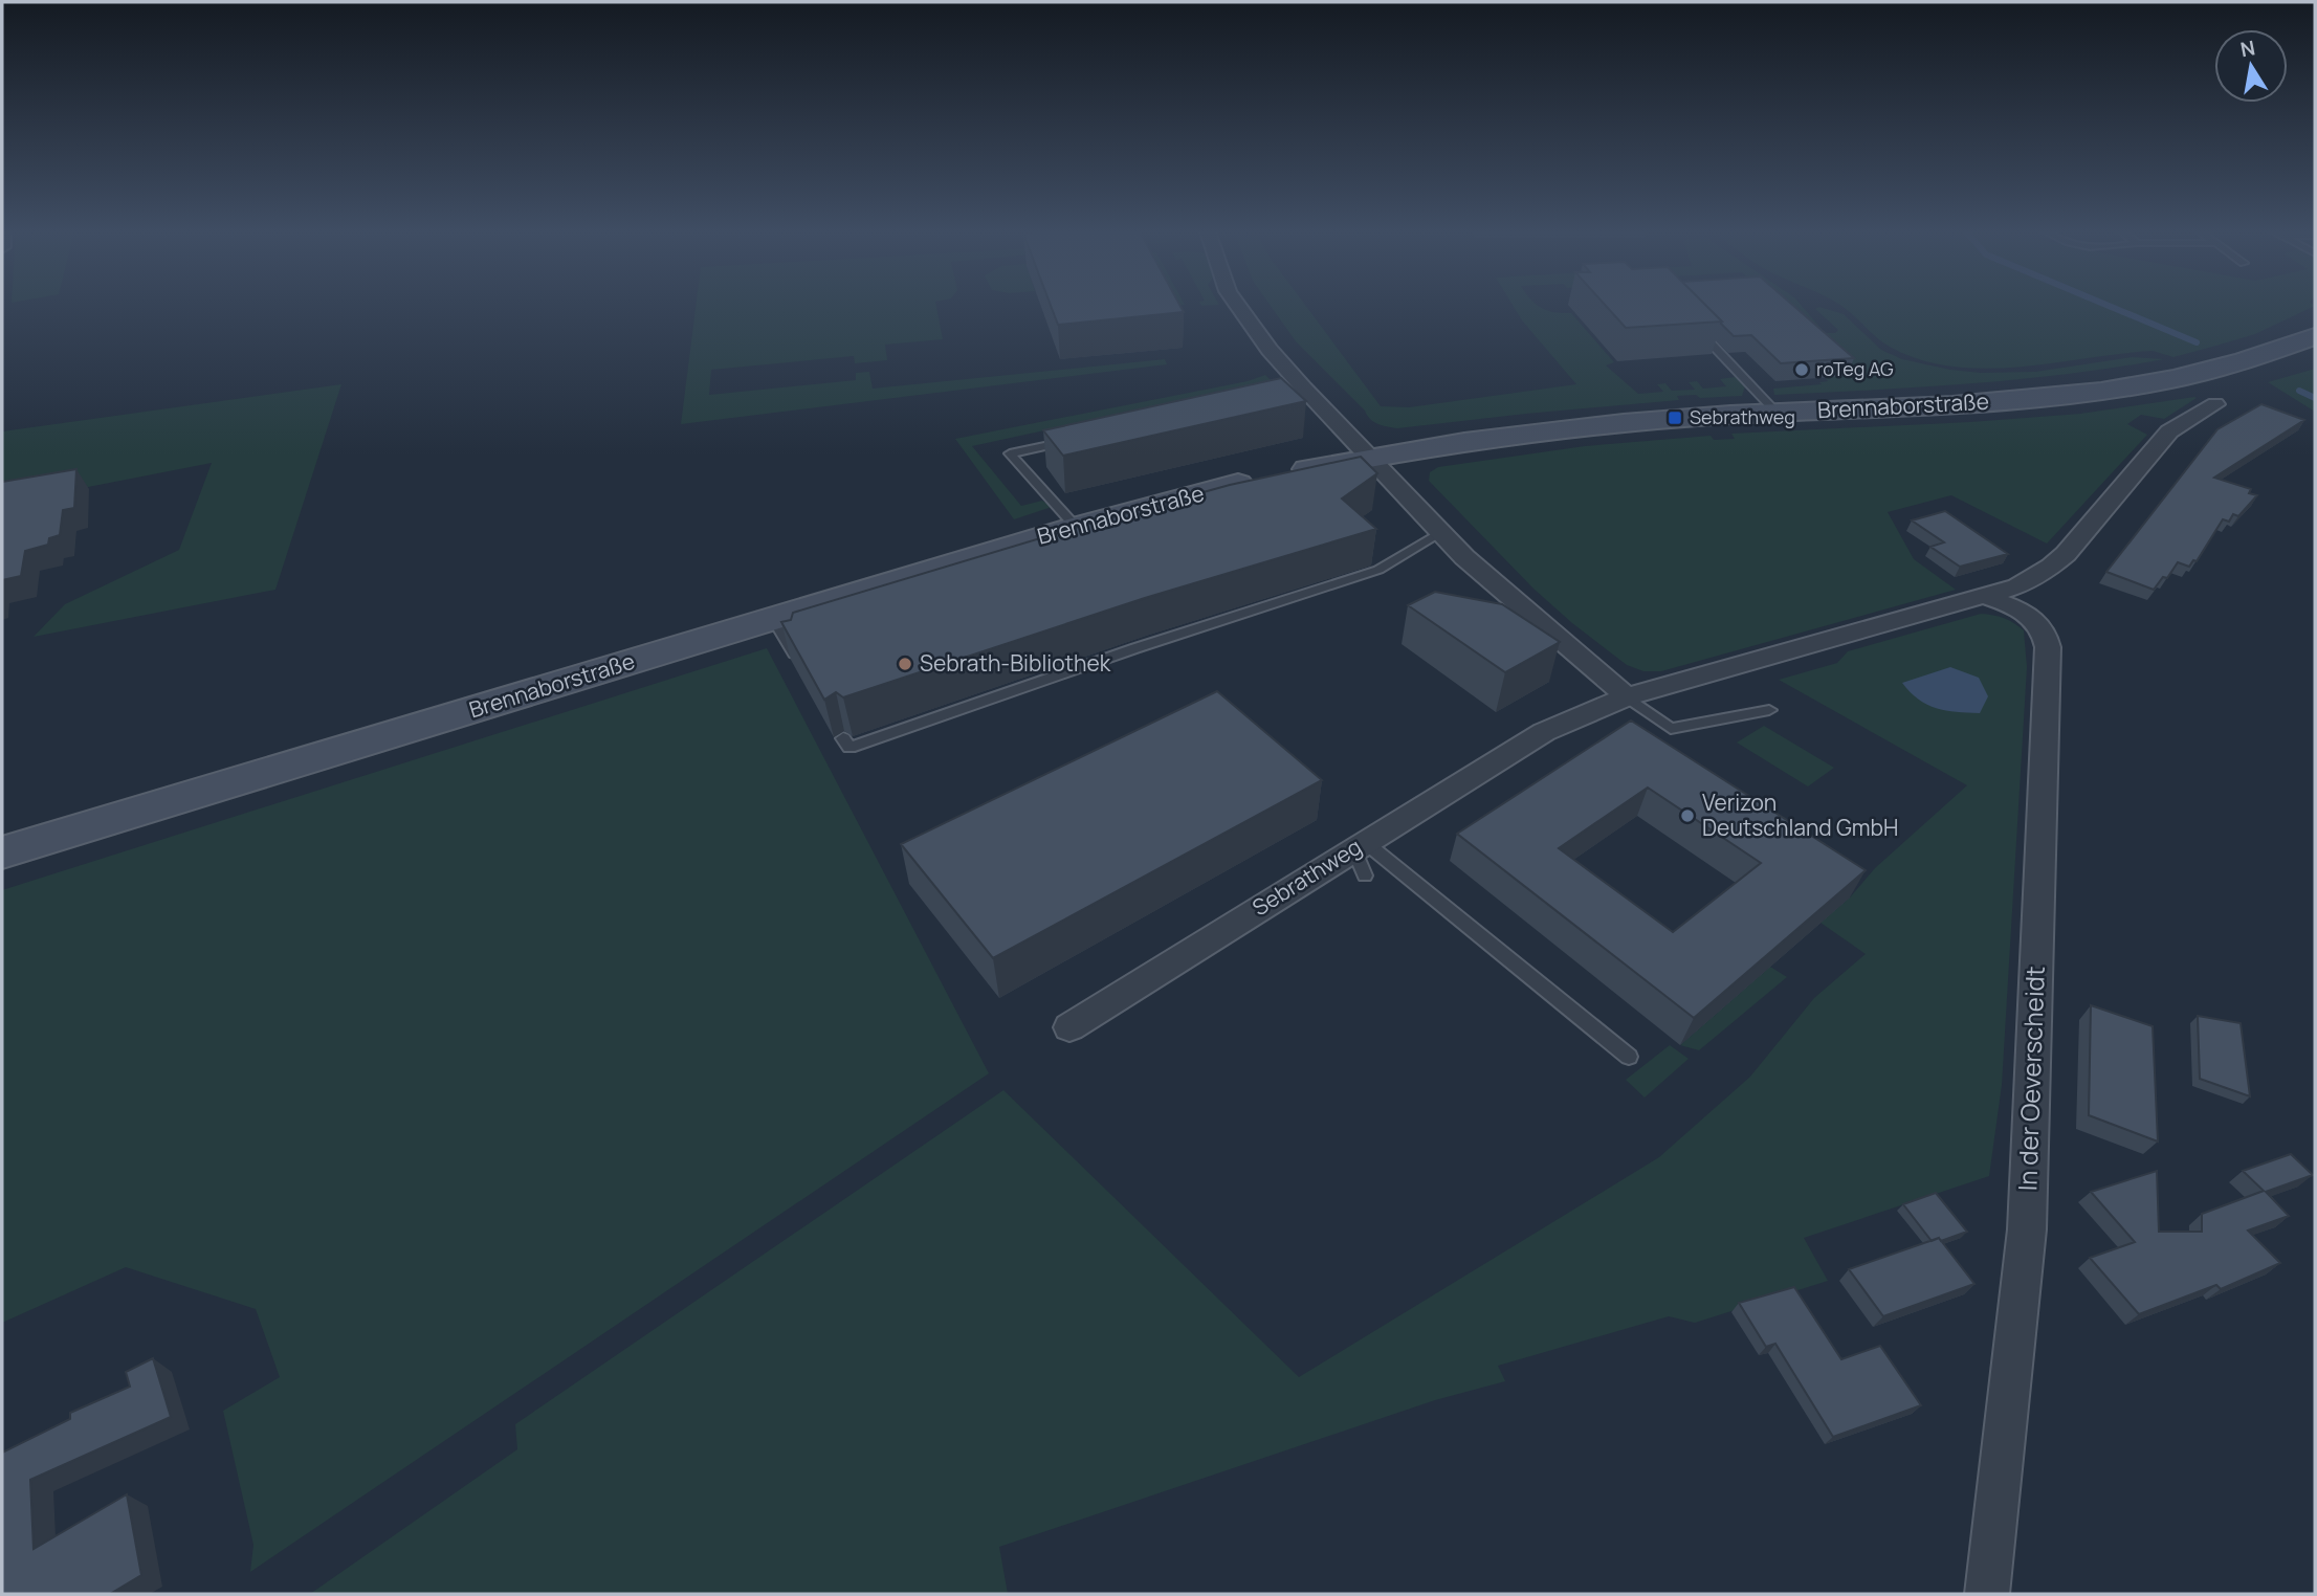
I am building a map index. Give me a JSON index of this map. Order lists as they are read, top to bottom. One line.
{"streets":{"main road":["Brennaborstraße"],"street":["Sebrathweg","In der Oeverscheidt"]},"crossings":[["Sebrathweg","In der Oeverscheidt"]],"places":{"other":["roTeg AG","Sebrath-Bibliothek","Verizon Deutschland GmbH"],"transit":["Sebrathweg"]},"north":"top"}
